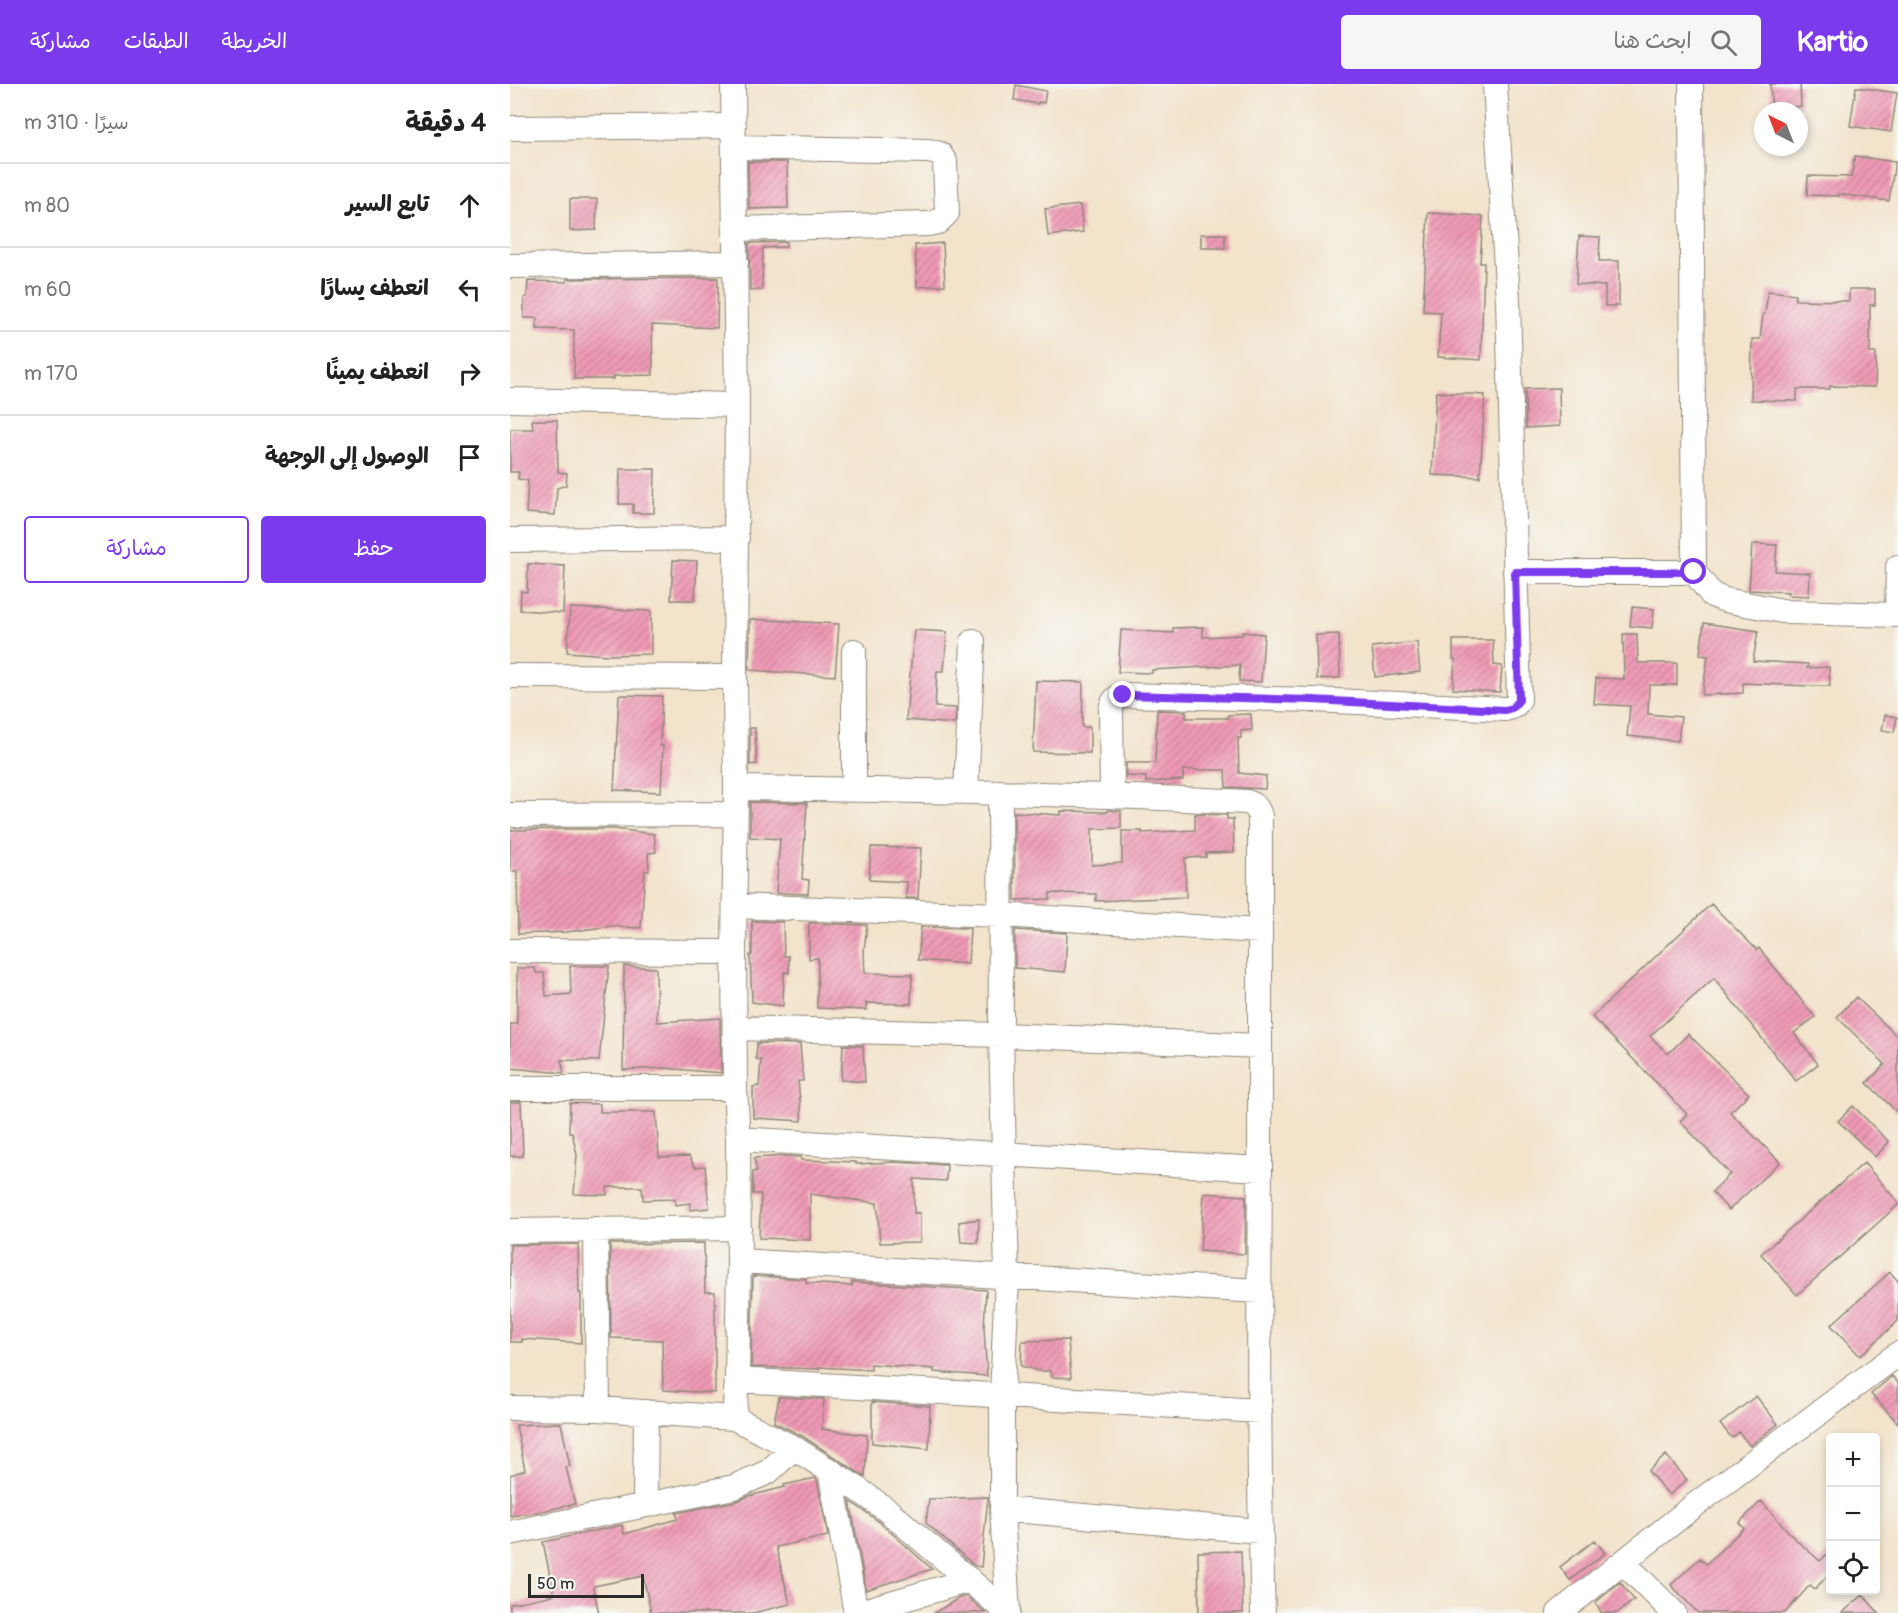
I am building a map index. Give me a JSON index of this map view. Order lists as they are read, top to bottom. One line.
{"scale_bar":"50 m","north":"top left","page":{"header":"Kartio","search":"ابحث هنا","nav":["الخريطة","الطبقات","مشاركة"],"heading":["4 دقيقة","سيرًا · 310 m"],"list":[["تابع السير","80 m"],["انعطف يسارًا","60 m"],["انعطف يمينًا","170 m"],"الوصول إلى الوجهة"],"buttons":["حفظ","مشاركة"],"map_buttons":["+","−"],"scale":"50 m"}}
